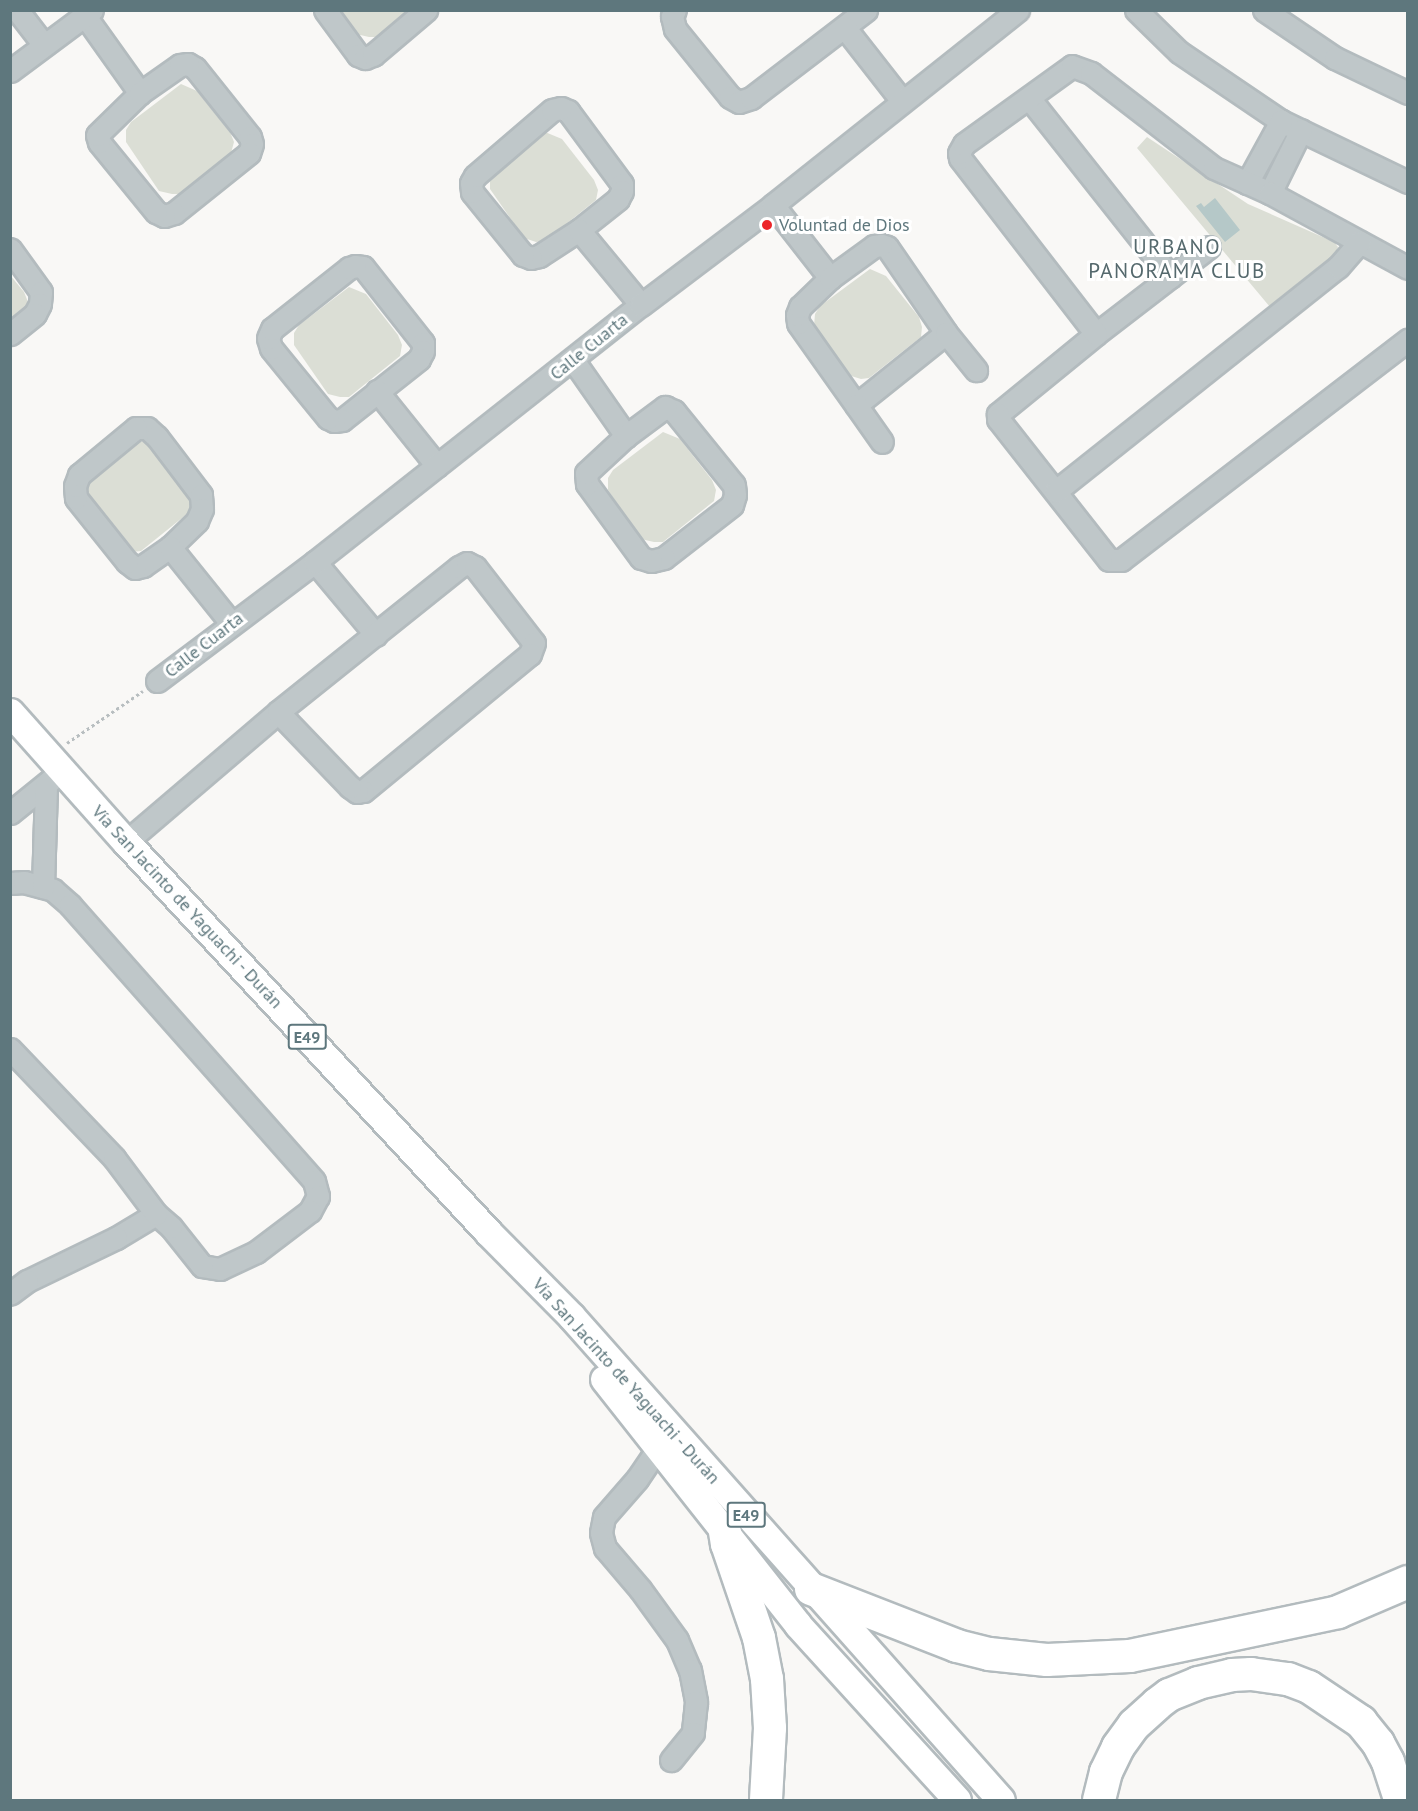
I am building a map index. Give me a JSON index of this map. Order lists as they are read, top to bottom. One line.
{"streets":{"main road":["Vía San Jacinto de Yaguachi - Durán","E49"],"street":["Calle Cuarta"]},"districts":["URBANO PANORAMA CLUB"],"places":["Voluntad de Dios"]}
